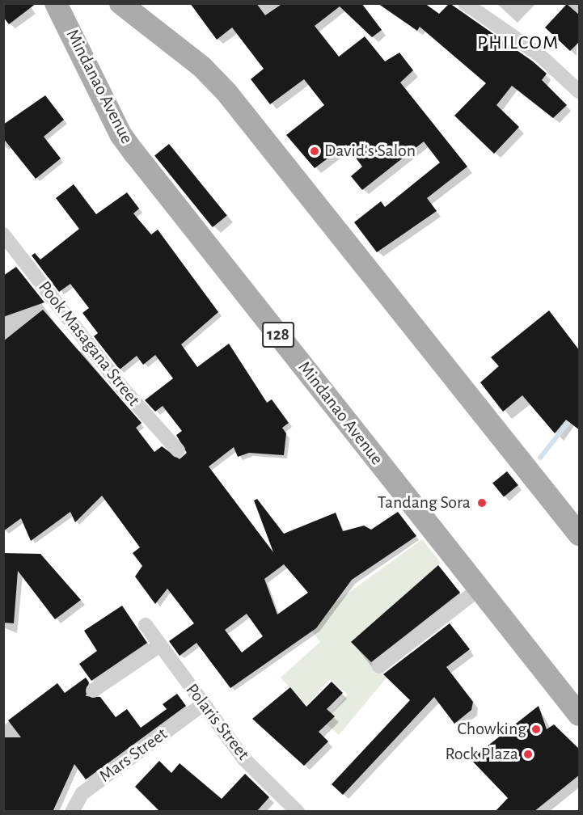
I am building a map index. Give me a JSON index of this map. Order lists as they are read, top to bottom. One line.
{"streets":{"main road":["Mindanao Avenue","128"],"street":["Pook Masagana Street","Polaris Street","Mars Street"]},"crossings":[["Polaris Street","Mars Street"]],"districts":["PHILCOM"],"places":["David's Salon","Tandang Sora","Chowking","Rock Plaza"]}
